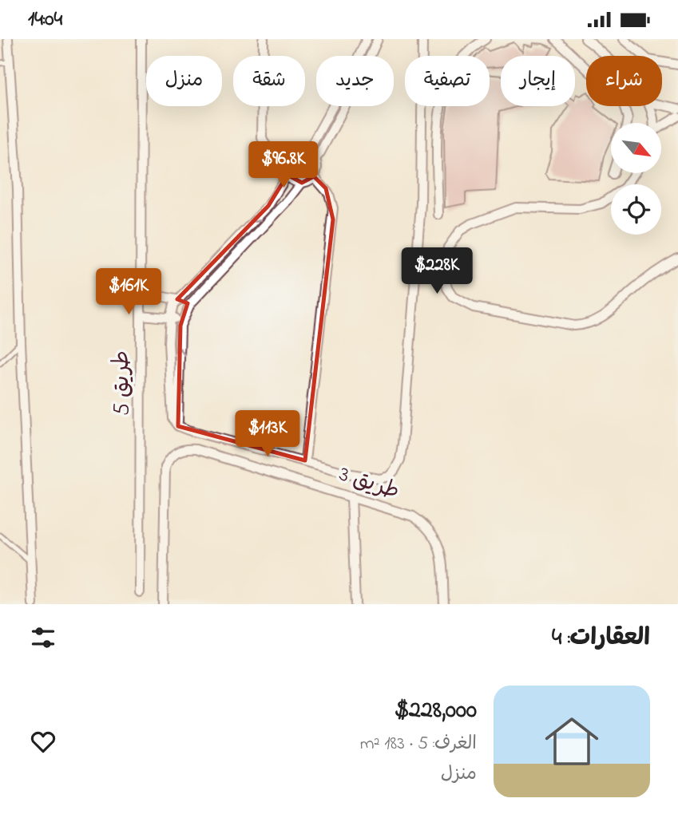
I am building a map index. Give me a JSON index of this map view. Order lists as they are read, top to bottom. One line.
{"streets":{"street":["طريق 5","طريق 3"]},"north":"bottom right","page":{"status":"14:04","chip":["شراء","إيجار","تصفية","جديد","شقة","منزل"],"price":["$96.8K","$228K","$161K","$113K"],"heading":"العقارات: 4","list":[{"name":"$228,000","note":"الغرف: 5 · 183 m² · منزل"}]}}
